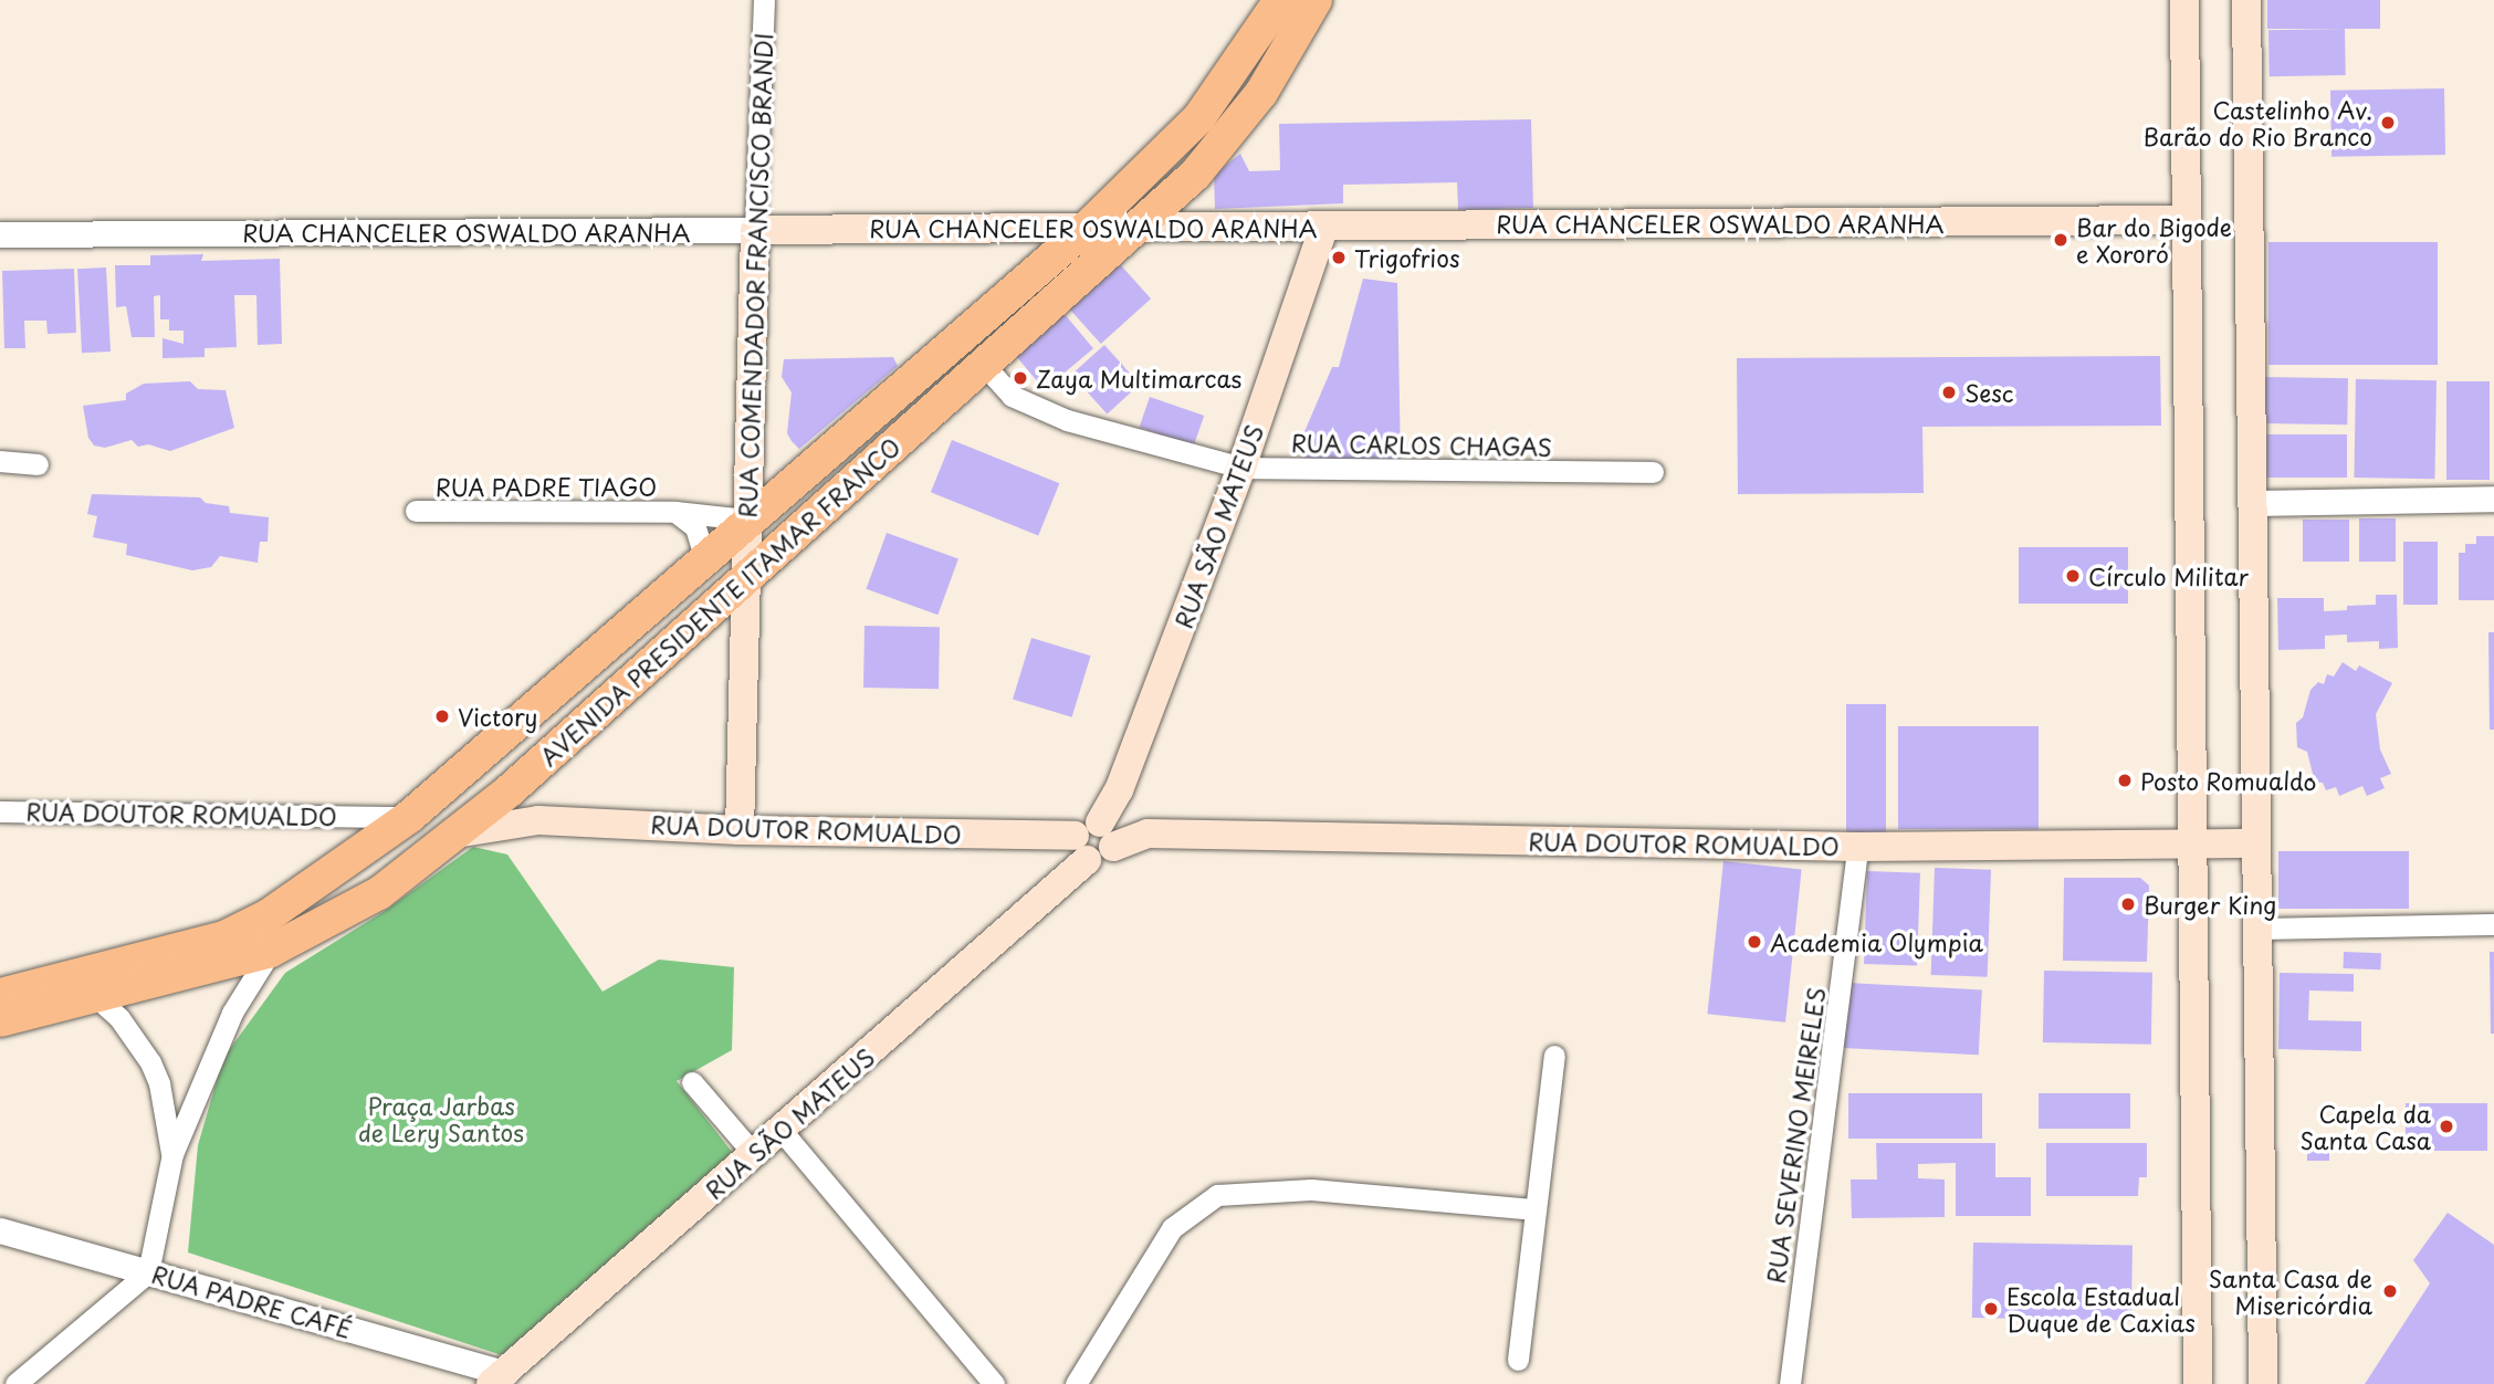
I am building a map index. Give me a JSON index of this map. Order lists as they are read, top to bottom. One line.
{"streets":{"main road":["RUA CHANCELER OSWALDO ARANHA","RUA COMENDADOR FRANCISCO BRANDI","RUA SÃO MATEUS","AVENIDA PRESIDENTE ITAMAR FRANCO","RUA DOUTOR ROMUALDO"],"street":["RUA CARLOS CHAGAS","RUA PADRE TIAGO","RUA SEVERINO MEIRELES","RUA PADRE CAFÉ"]},"crossings":[["RUA CHANCELER OSWALDO ARANHA","RUA COMENDADOR FRANCISCO BRANDI"],["RUA CHANCELER OSWALDO ARANHA","RUA SÃO MATEUS"],["RUA CHANCELER OSWALDO ARANHA","AVENIDA PRESIDENTE ITAMAR FRANCO"],["RUA COMENDADOR FRANCISCO BRANDI","RUA PADRE TIAGO"],["RUA COMENDADOR FRANCISCO BRANDI","AVENIDA PRESIDENTE ITAMAR FRANCO"],["RUA COMENDADOR FRANCISCO BRANDI","RUA DOUTOR ROMUALDO"],["RUA CARLOS CHAGAS","RUA SÃO MATEUS"],["RUA CARLOS CHAGAS","AVENIDA PRESIDENTE ITAMAR FRANCO"],["RUA PADRE TIAGO","AVENIDA PRESIDENTE ITAMAR FRANCO"],["RUA SÃO MATEUS","RUA DOUTOR ROMUALDO"],["RUA SÃO MATEUS","RUA PADRE CAFÉ"],["AVENIDA PRESIDENTE ITAMAR FRANCO","RUA DOUTOR ROMUALDO"],["RUA DOUTOR ROMUALDO","RUA SEVERINO MEIRELES"]],"parks":["Praça Jarbas de Lery Santos"],"places":["Castelinho Av. Barão do Rio Branco","Bar do Bigode e Xororó","Trigofrios","Zaya Multimarcas","Sesc","Círculo Militar","Victory","Posto Romualdo","Burger King","Academia Olympia","Capela da Santa Casa","Santa Casa de Misericórdia","Escola Estadual Duque de Caxias"]}
